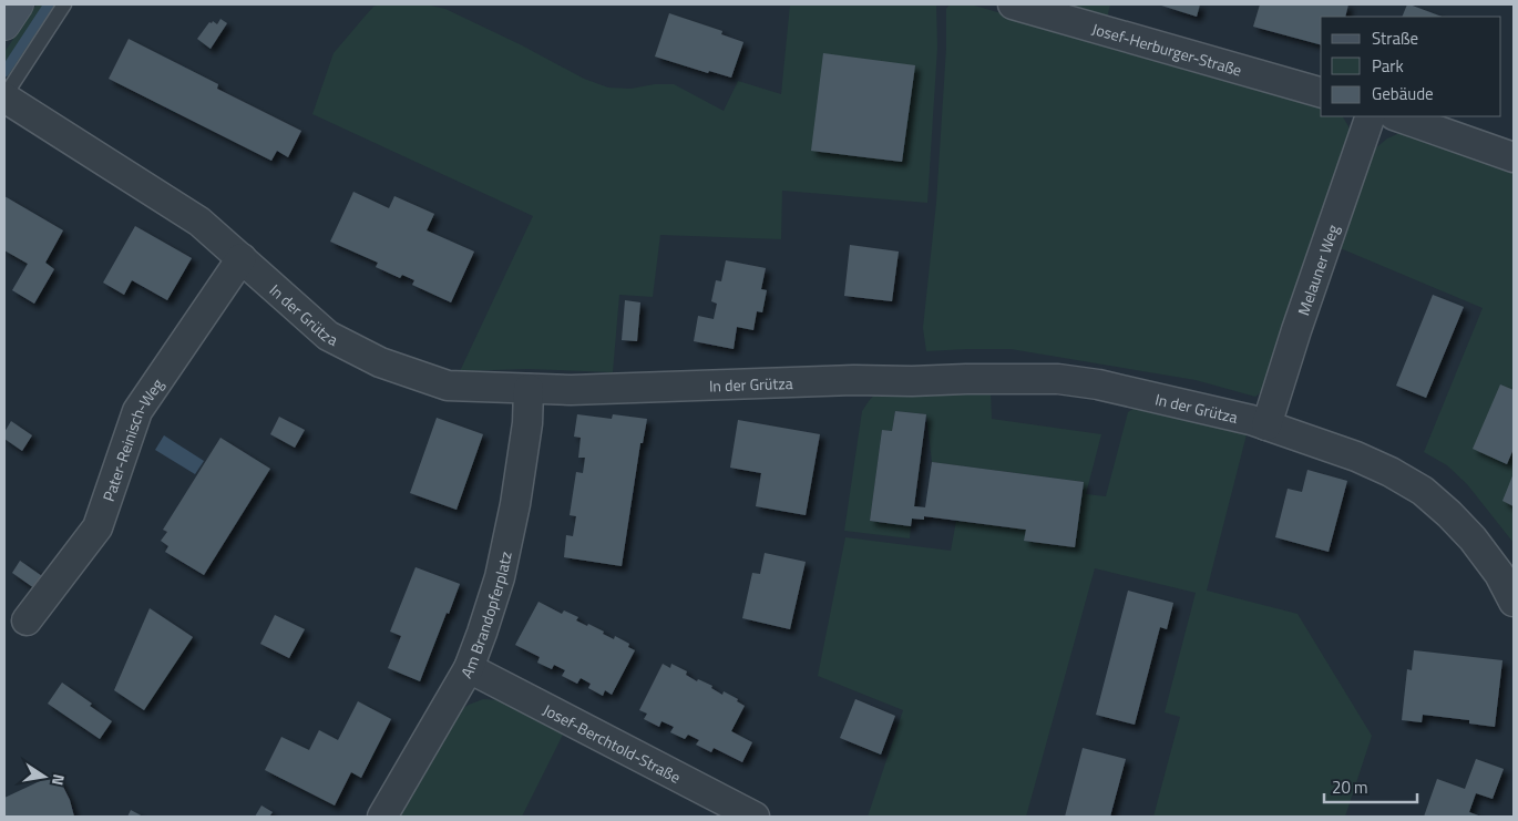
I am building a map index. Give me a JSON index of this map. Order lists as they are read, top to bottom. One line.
{"streets":{"street":["Josef-Herburger-Straße","Melauner Weg","In der Grütza","Pater-Reinisch-Weg","Am Brandopferplatz","Josef-Berchtold-Straße"]},"crossings":[["Melauner Weg","In der Grütza"],["In der Grütza","Pater-Reinisch-Weg"],["In der Grütza","Am Brandopferplatz"],["Am Brandopferplatz","Josef-Berchtold-Straße"]],"legend":["Straße","Park","Gebäude"],"scale_bar":"20 m","north":"right"}
